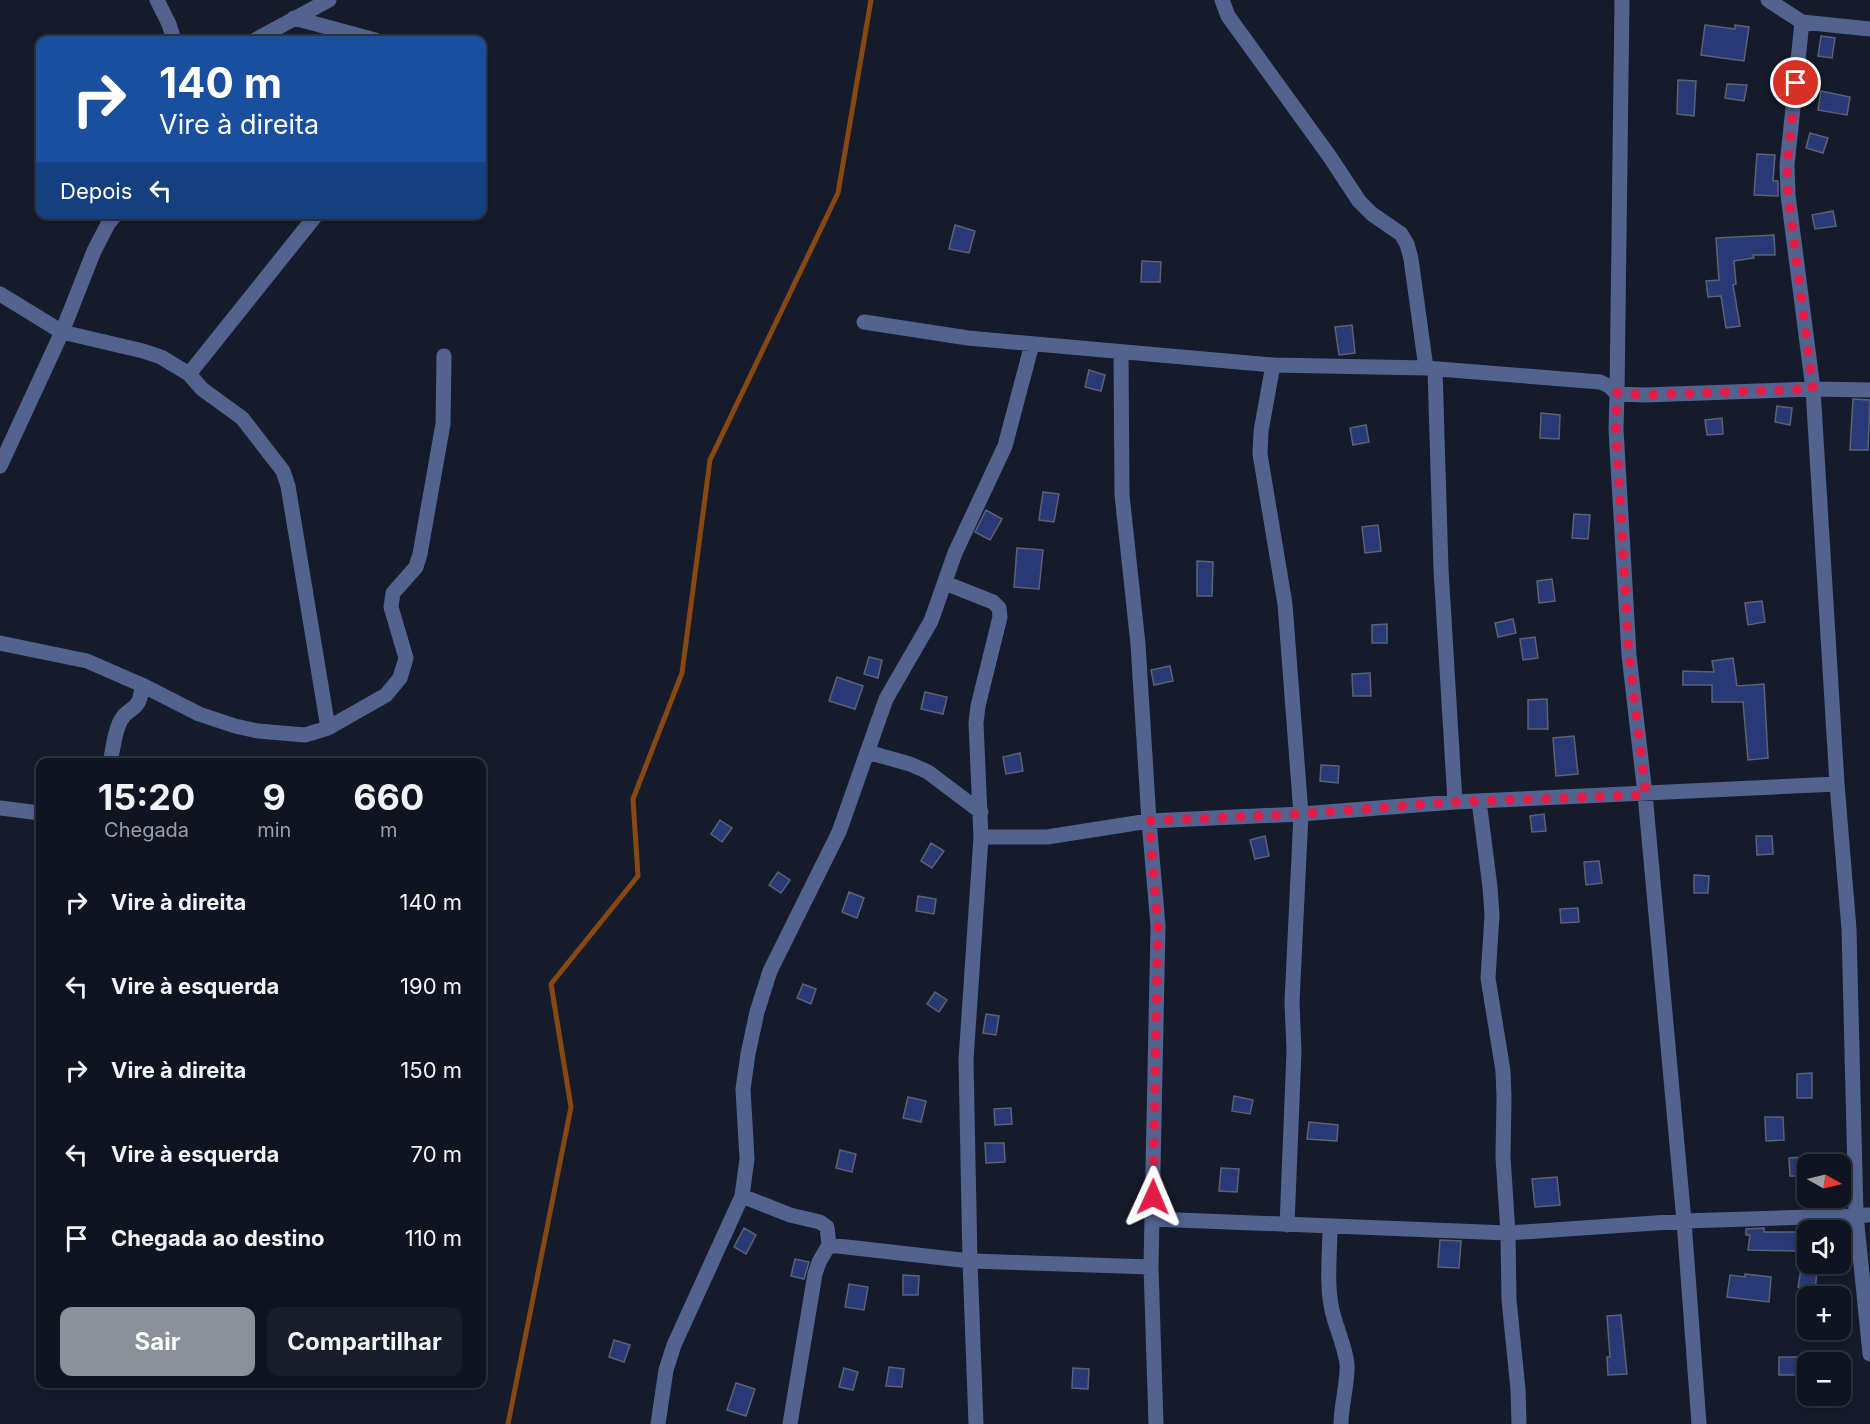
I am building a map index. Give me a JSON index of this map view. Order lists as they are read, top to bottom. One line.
{"north":"right","page":{"turn":["140 m","Vire à direita"],"then":"Depois","eta":["15:20","Chegada","9","min","660","m"],"list":[{"name":"Vire à direita","value":"140 m"},{"name":"Vire à esquerda","value":"190 m"},{"name":"Vire à direita","value":"150 m"},{"name":"Vire à esquerda","value":"70 m"},{"name":"Chegada ao destino","value":"110 m"}],"map_buttons":["+","−"],"buttons":["Sair","Compartilhar"]}}
